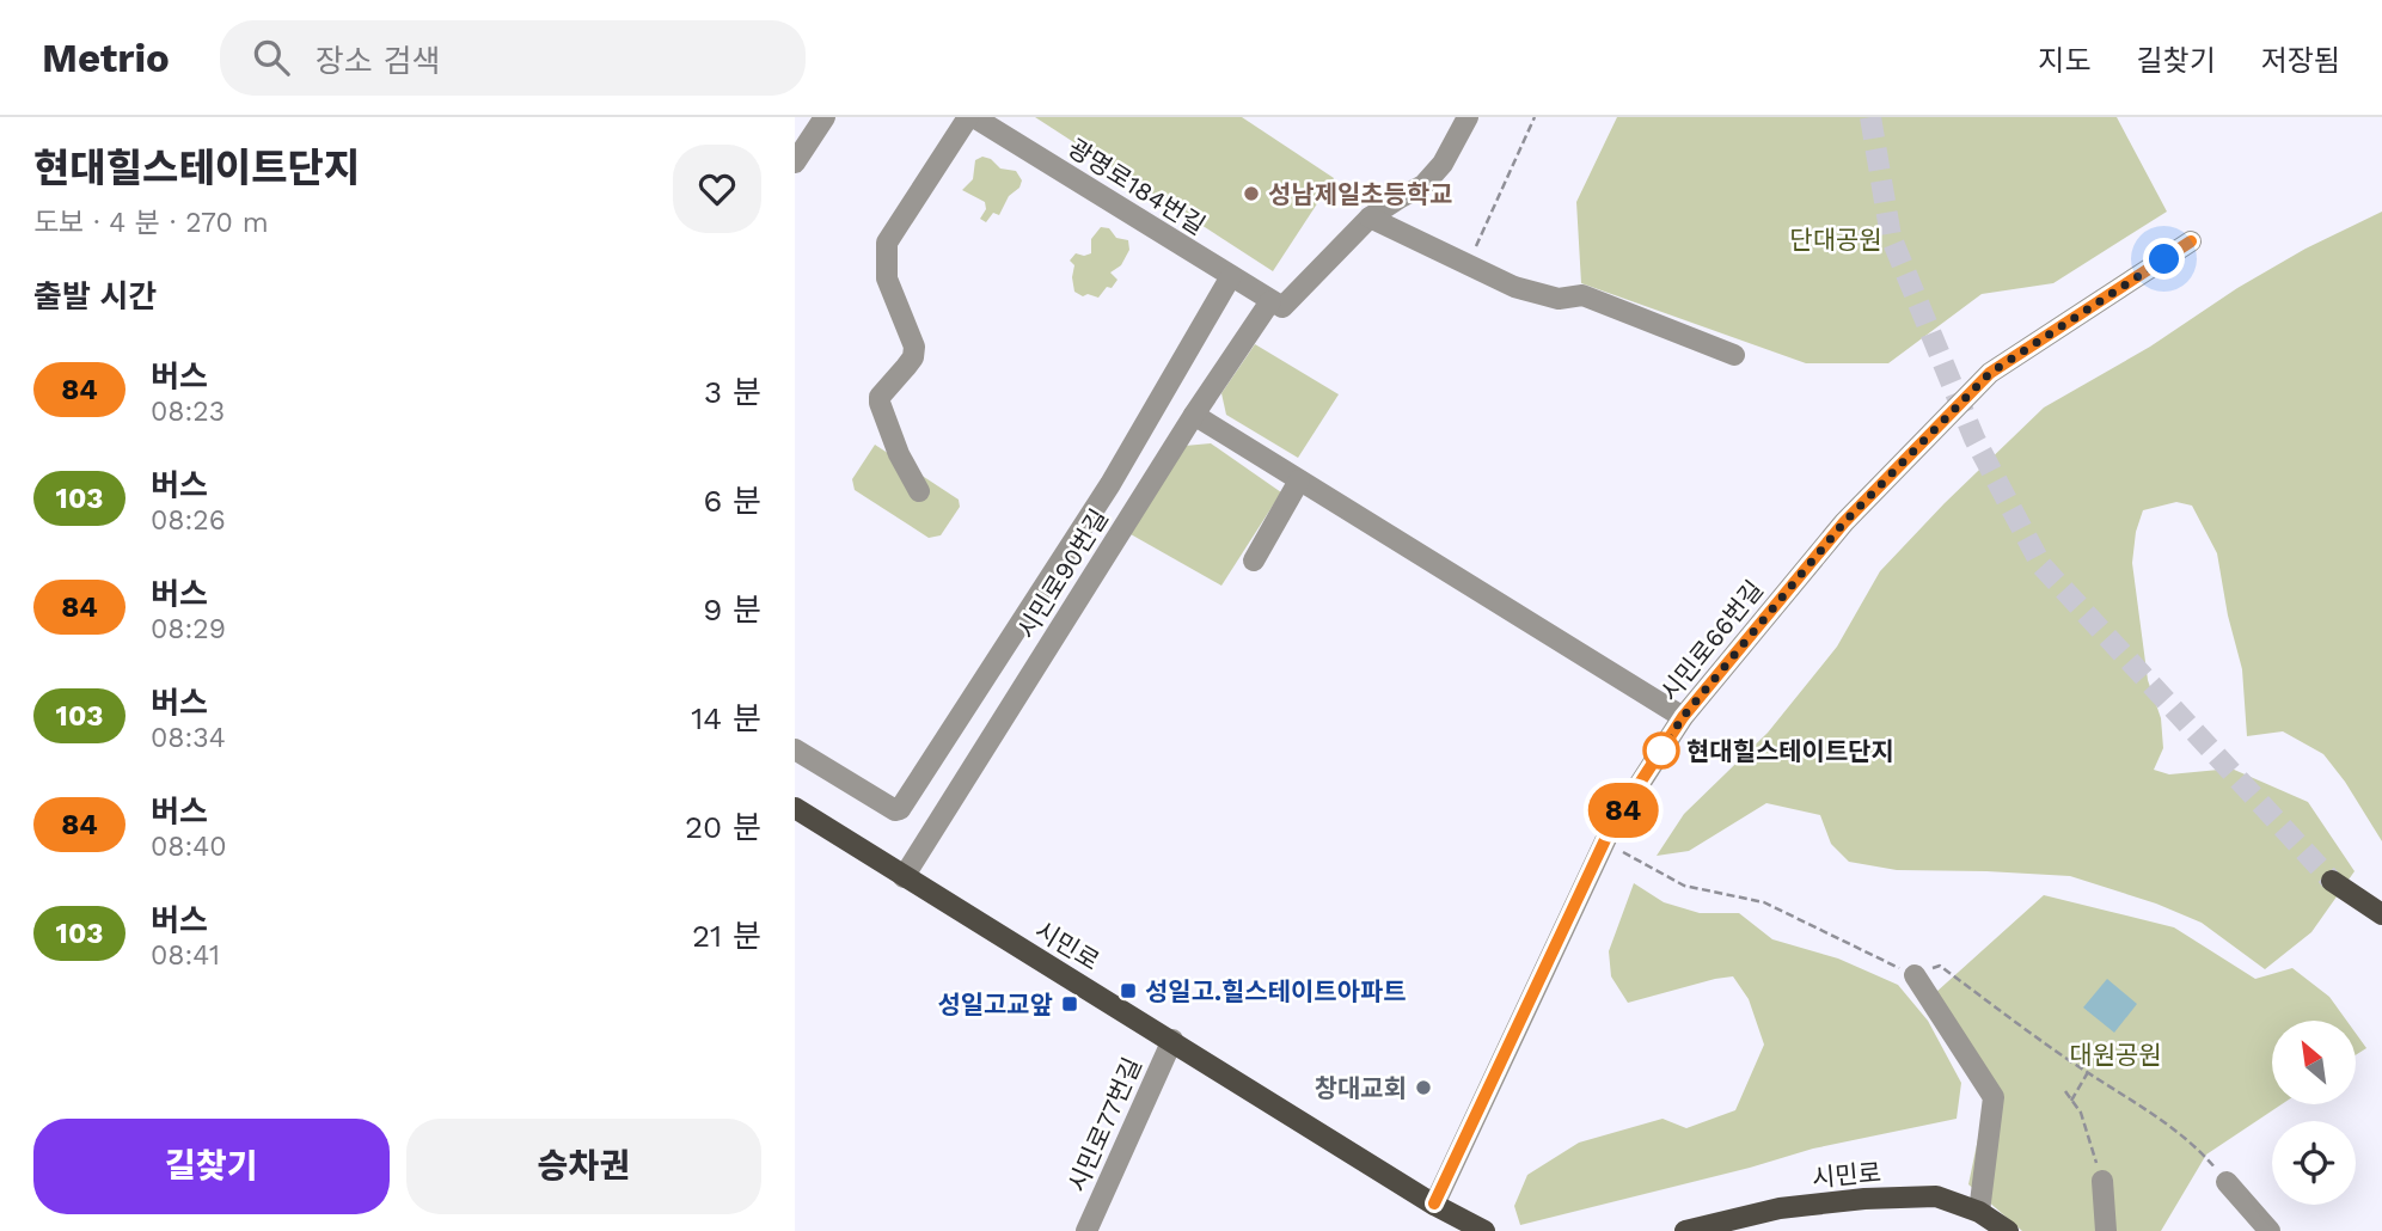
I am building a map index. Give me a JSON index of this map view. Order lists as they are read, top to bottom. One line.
{"streets":{"main road":["시민로"],"street":["광명로184번길","시민로90번길","시민로66번길","시민로77번길"]},"crossings":[["광명로184번길","시민로90번길"],["시민로90번길","시민로"],["시민로66번길","시민로"],["시민로","시민로77번길"]],"parks":["단대공원","대원공원"],"places":{"other":["성남제일초등학교","현대힐스테이트단지","창대교회"],"transit":["성일고.힐스테이트아파트","성일고교앞"]},"lines":["bus line 84"],"north":"top left","page":{"header":"Metrio","search":"장소 검색","nav":["지도","길찾기","저장됨"],"heading":[["현대힐스테이트단지","도보 · 4 분 · 270 m"],"출발 시간"],"on_map":"84","list":[{"mark":"84","name":"버스","note":"08:23","value":"3 분"},{"mark":"103","name":"버스","note":"08:26","value":"6 분"},{"mark":"84","name":"버스","note":"08:29","value":"9 분"},{"mark":"103","name":"버스","note":"08:34","value":"14 분"},{"mark":"84","name":"버스","note":"08:40","value":"20 분"},{"mark":"103","name":"버스","note":"08:41","value":"21 분"}],"buttons":["길찾기","승차권"]}}
